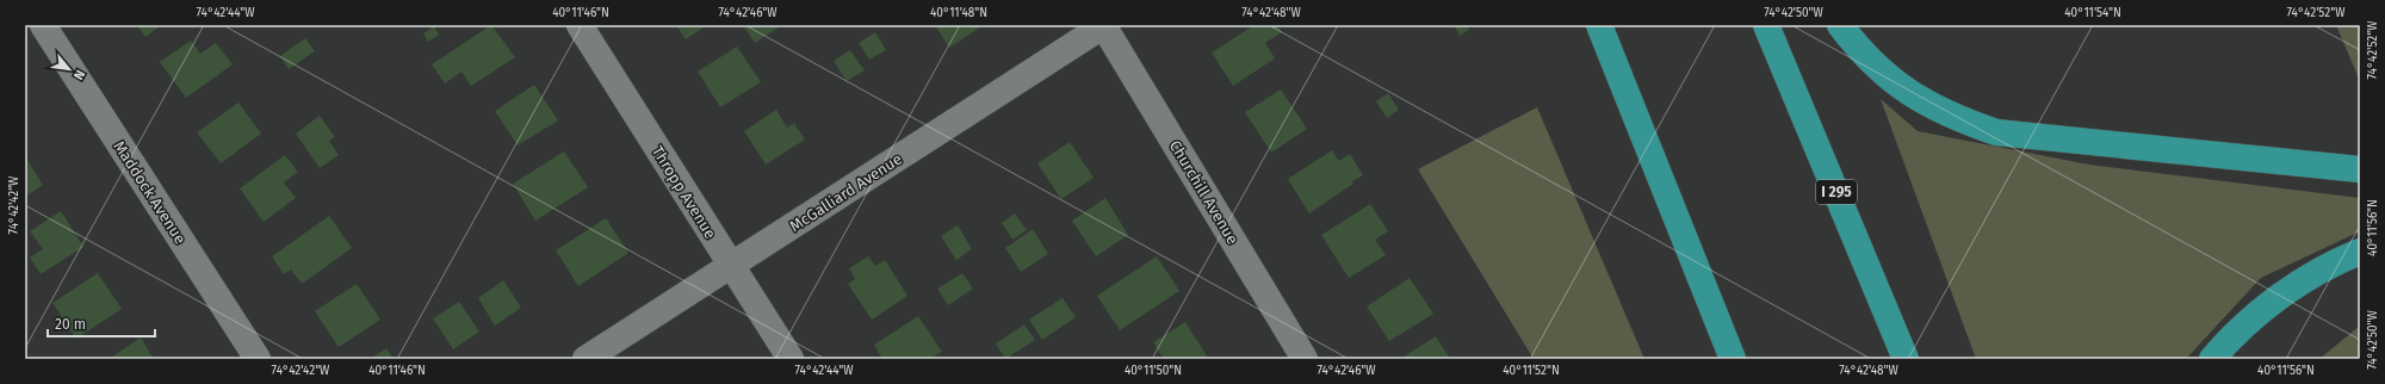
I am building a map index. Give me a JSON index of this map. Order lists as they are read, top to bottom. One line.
{"streets":{"highway":["I 295"],"street":["Maddock Avenue","Thropp Avenue","McGalliard Avenue","Churchill Avenue"]},"crossings":[["Thropp Avenue","McGalliard Avenue"],["McGalliard Avenue","Churchill Avenue"]],"scale_bar":"20 m","north":"bottom right","coordinates":["74°42'44\"W","40°11'46\"N","74°42'46\"W","40°11'48\"N","74°42'48\"W","74°42'50\"W","40°11'54\"N","74°42'52\"W","74°42'42\"W","40°11'56\"N","40°11'50\"N","40°11'52\"N"]}
